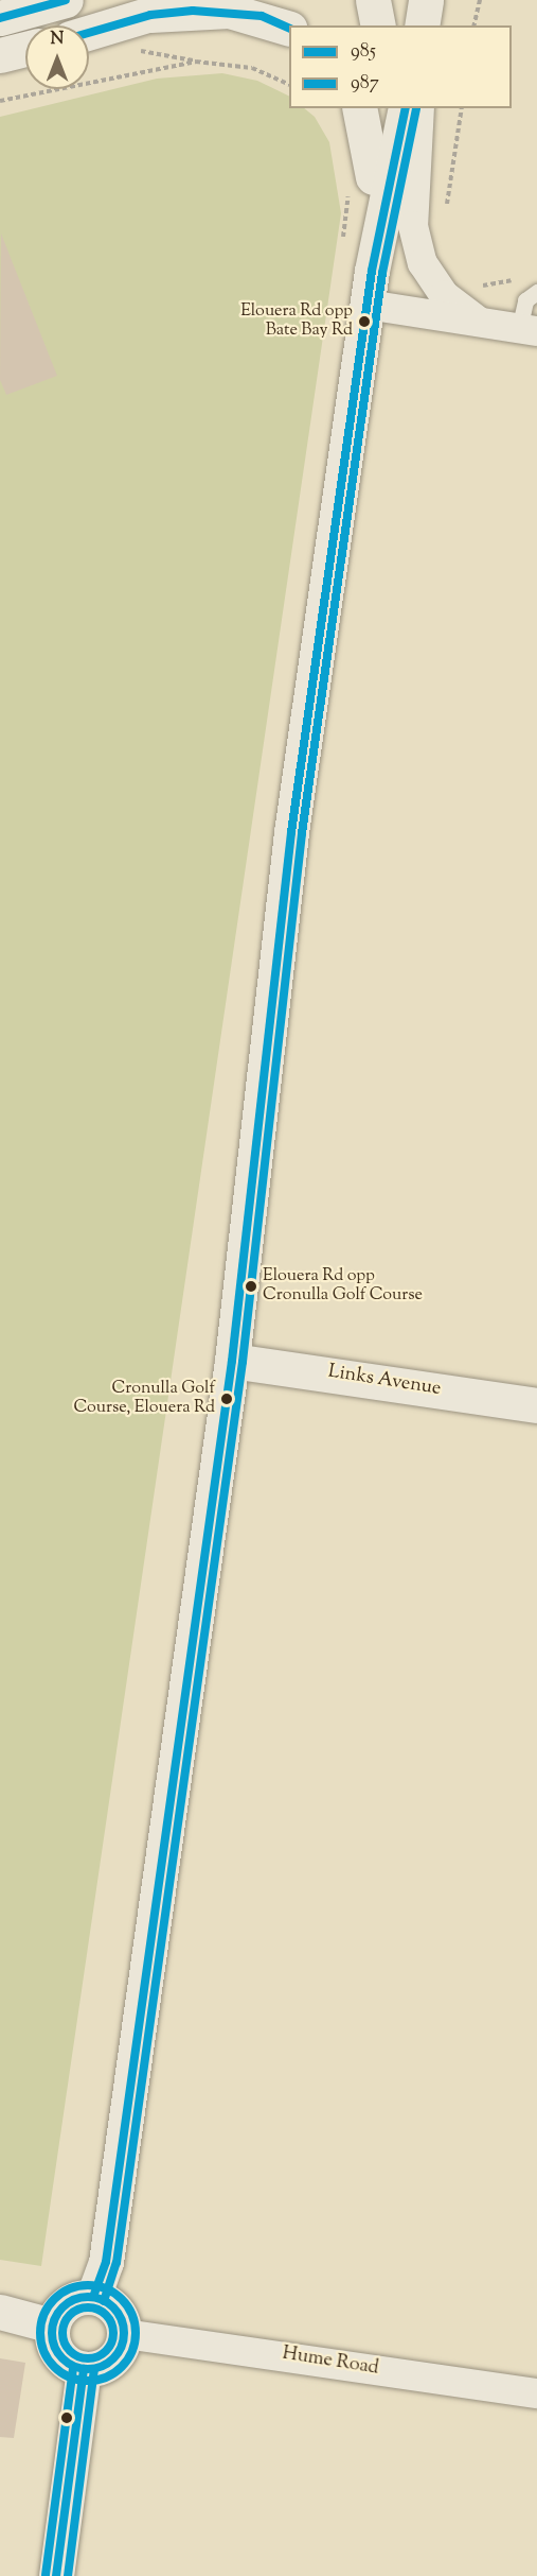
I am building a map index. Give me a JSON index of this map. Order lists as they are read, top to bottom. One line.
{"streets":{"street":["Links Avenue","Hume Road"]},"places":["Elouera Rd opp Bate Bay Rd","Elouera Rd opp Cronulla Golf Course","Cronulla Golf Course, Elouera Rd"],"lines":["transit line 985","transit line 987"],"legend":["985","987"],"north":"top"}
